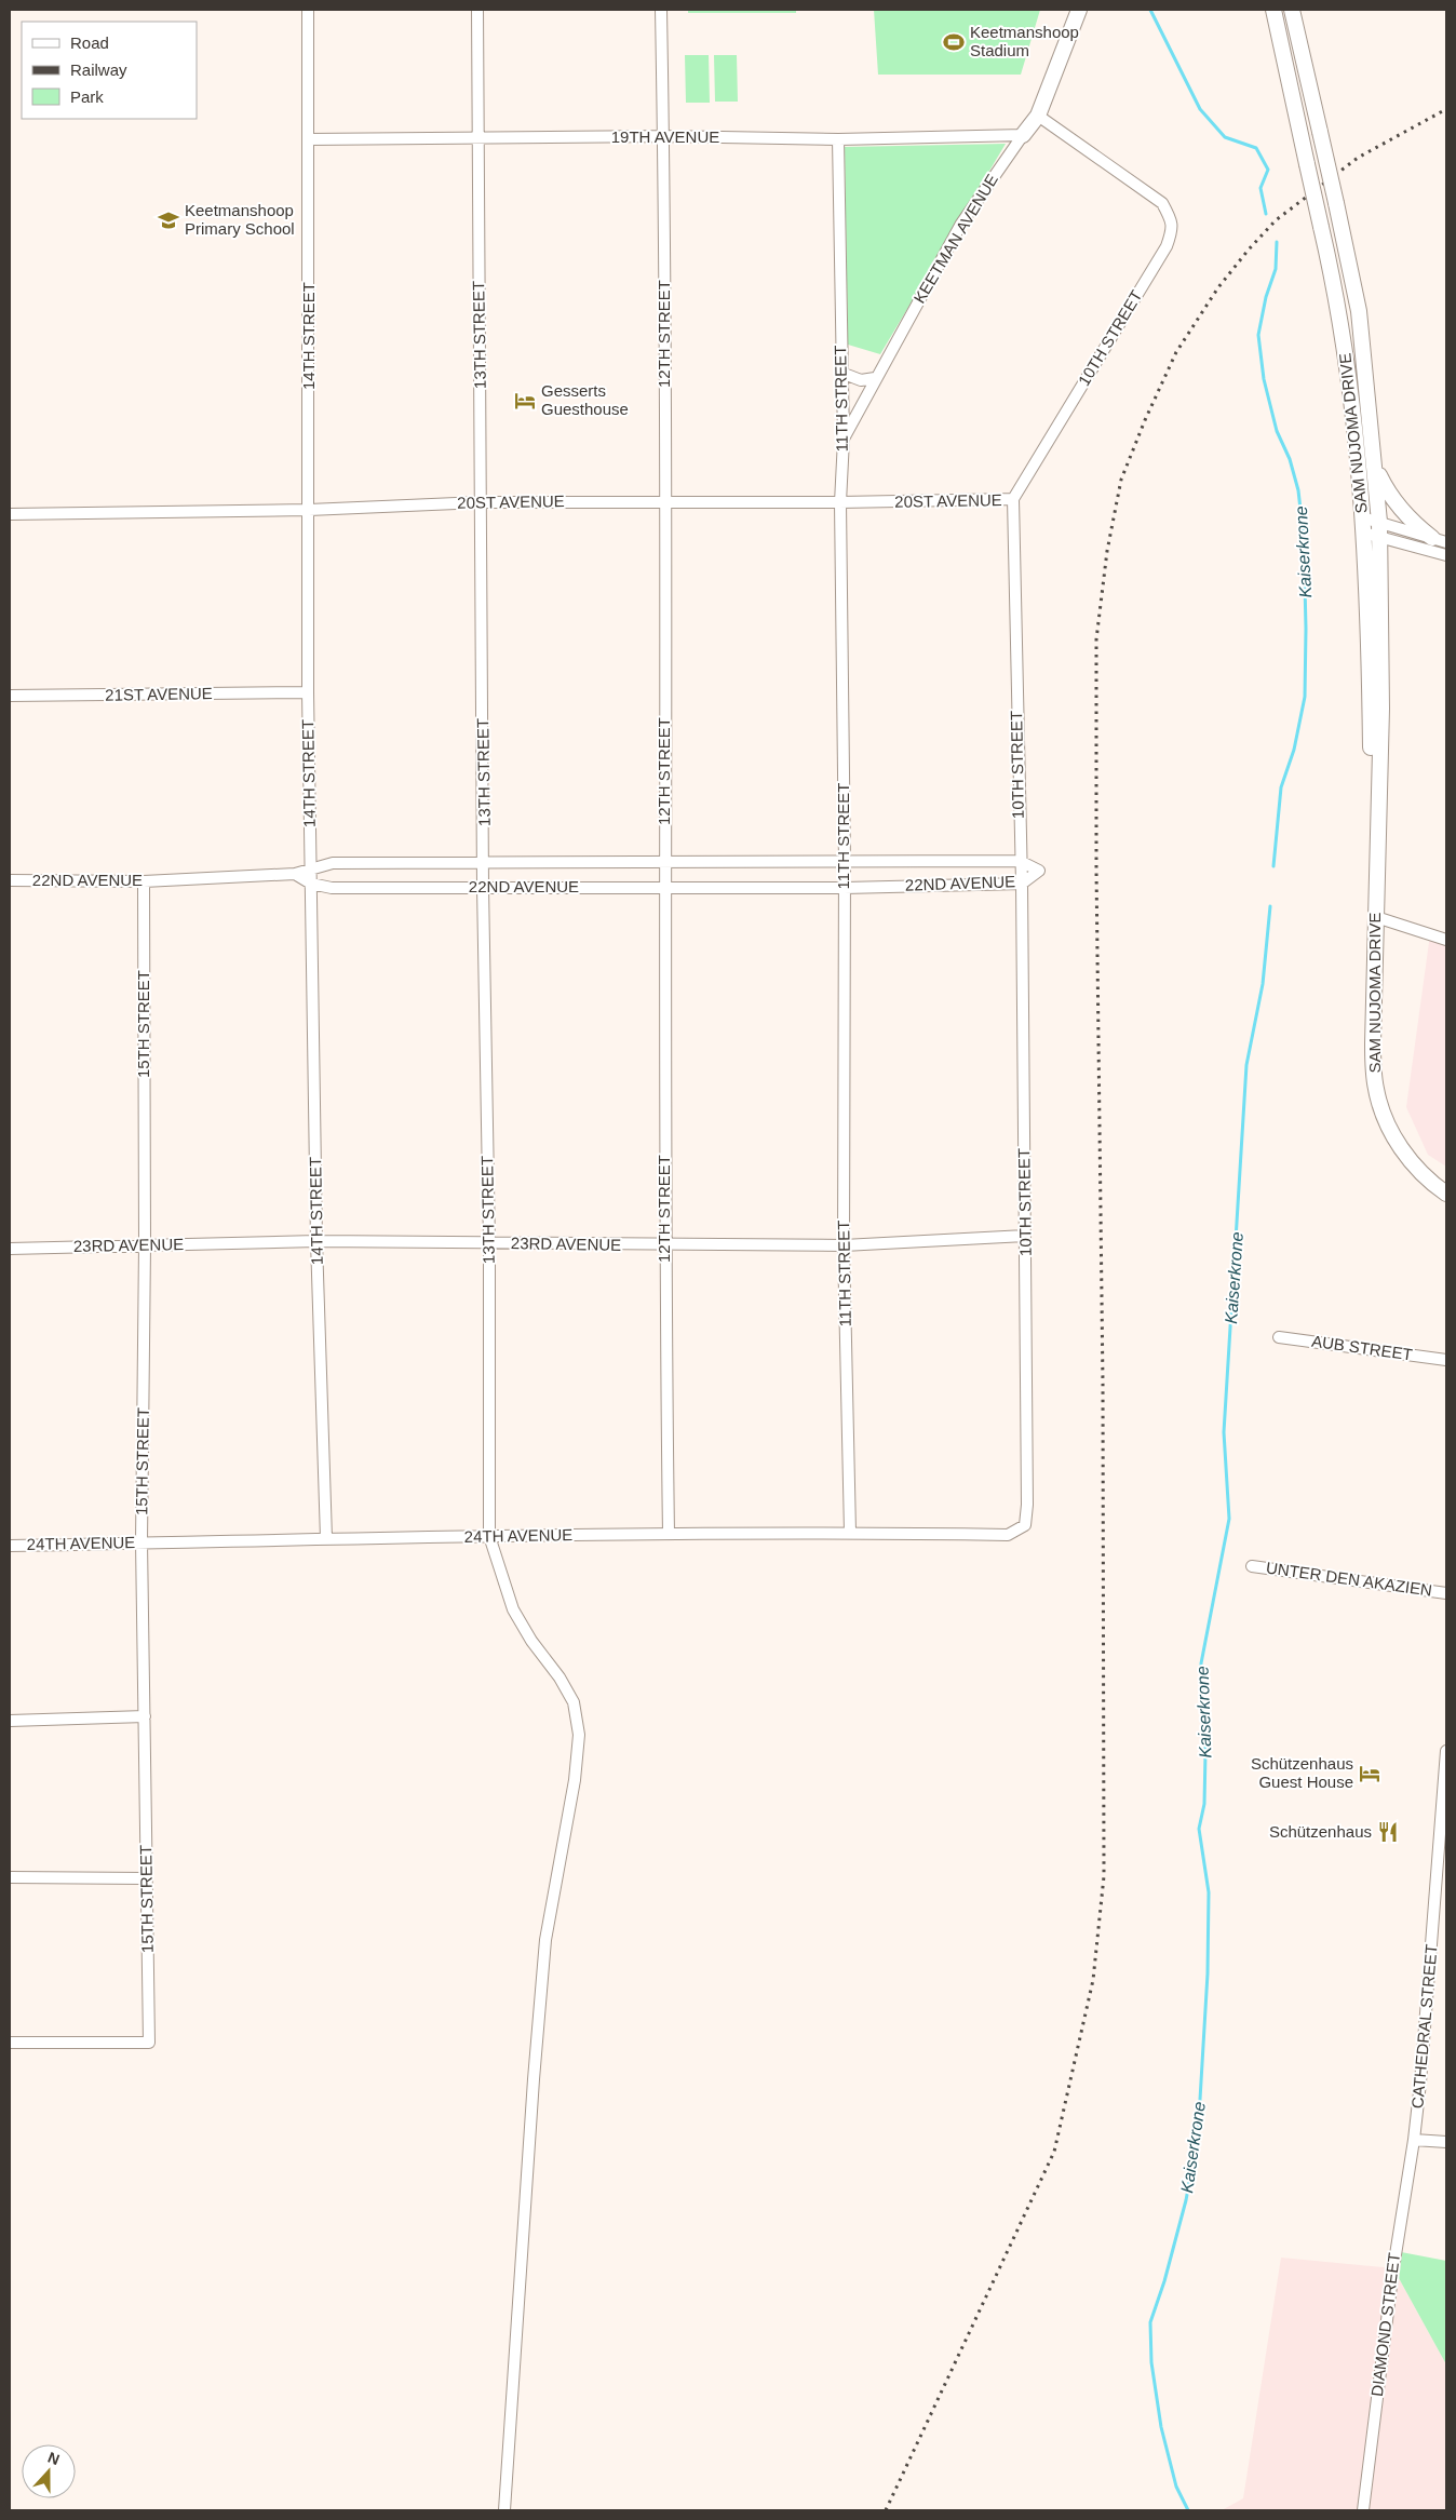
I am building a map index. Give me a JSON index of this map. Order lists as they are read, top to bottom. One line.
{"streets":{"main road":["KEETMAN AVENUE","SAM NUJOMA DRIVE"],"street":["19TH AVENUE","12TH STREET","13TH STREET","14TH STREET","10TH STREET","11TH STREET","20ST AVENUE","21ST AVENUE","22ND AVENUE","15TH STREET","23RD AVENUE","AUB STREET","24TH AVENUE","UNTER DEN AKAZIEN","CATHEDRAL STREET","DIAMOND STREET"]},"crossings":[["19TH AVENUE","KEETMAN AVENUE"],["19TH AVENUE","12TH STREET"],["19TH AVENUE","13TH STREET"],["19TH AVENUE","14TH STREET"],["19TH AVENUE","11TH STREET"],["KEETMAN AVENUE","10TH STREET"],["KEETMAN AVENUE","11TH STREET"],["12TH STREET","20ST AVENUE"],["12TH STREET","22ND AVENUE"],["12TH STREET","23RD AVENUE"],["12TH STREET","24TH AVENUE"],["13TH STREET","20ST AVENUE"],["13TH STREET","22ND AVENUE"],["13TH STREET","23RD AVENUE"],["13TH STREET","24TH AVENUE"],["14TH STREET","20ST AVENUE"],["14TH STREET","21ST AVENUE"],["14TH STREET","22ND AVENUE"],["14TH STREET","23RD AVENUE"],["14TH STREET","24TH AVENUE"],["10TH STREET","20ST AVENUE"],["10TH STREET","22ND AVENUE"],["10TH STREET","23RD AVENUE"],["10TH STREET","24TH AVENUE"],["11TH STREET","20ST AVENUE"],["11TH STREET","22ND AVENUE"],["11TH STREET","23RD AVENUE"],["11TH STREET","24TH AVENUE"],["22ND AVENUE","15TH STREET"],["15TH STREET","23RD AVENUE"],["15TH STREET","24TH AVENUE"],["CATHEDRAL STREET","DIAMOND STREET"]],"water":["Kaiserkrone"],"places":{"sports":["Keetmanshoop Stadium"],"school or university":["Keetmanshoop Primary School"],"hotel":["Gesserts Guesthouse","Schützenhaus Guest House"],"restaurant":["Schützenhaus"]},"legend":["Road","Railway","Park"],"north":"top"}
